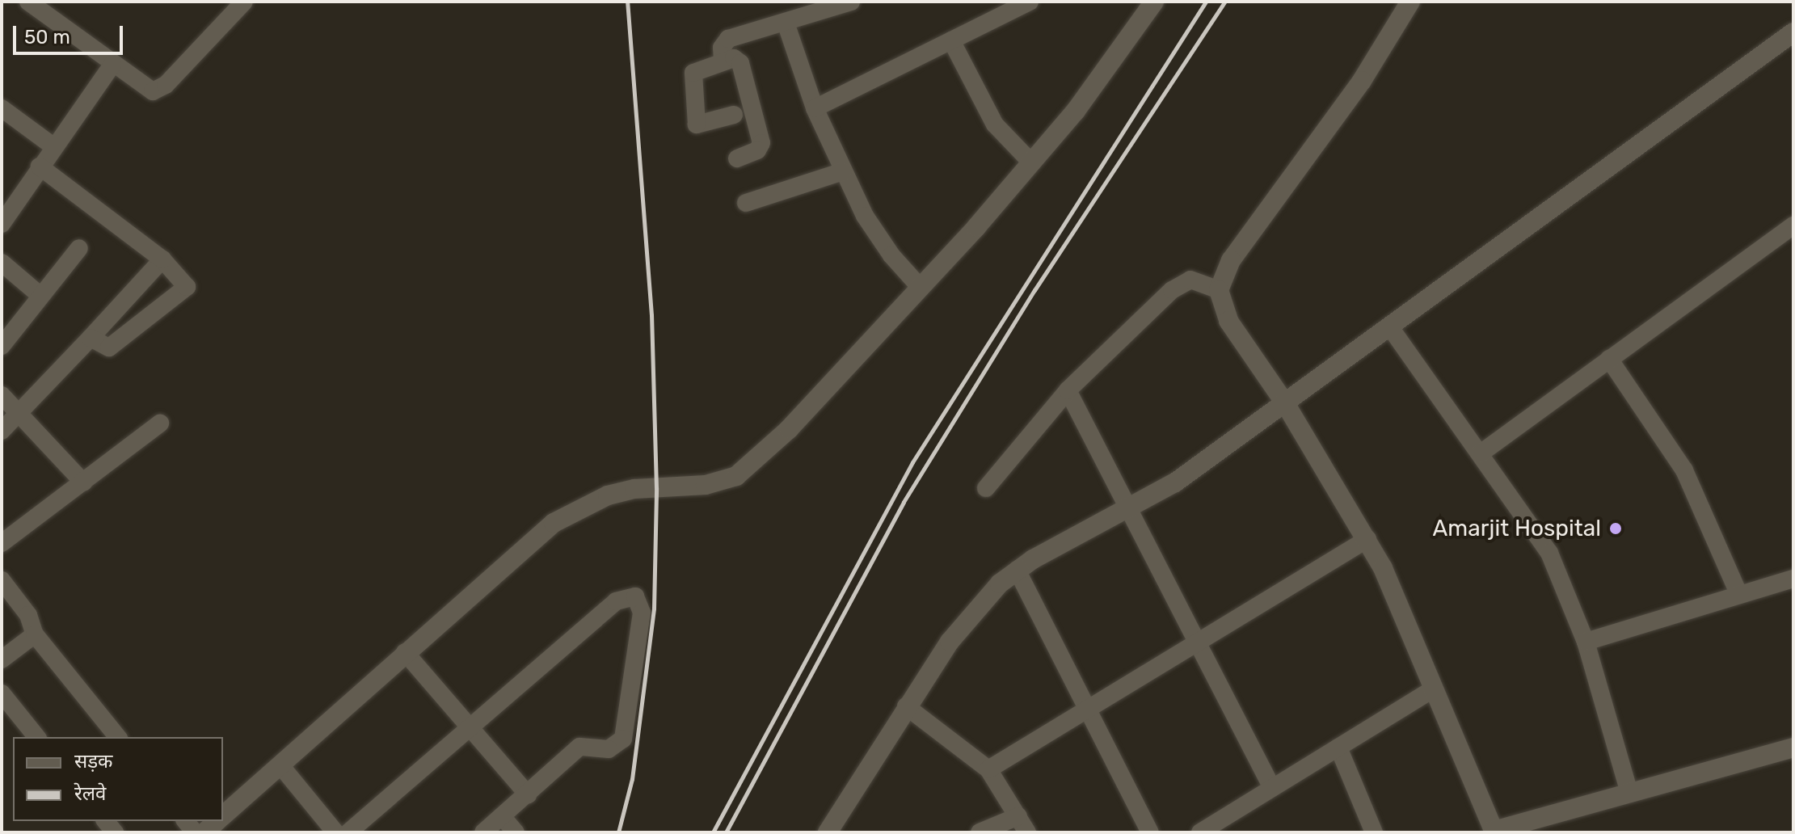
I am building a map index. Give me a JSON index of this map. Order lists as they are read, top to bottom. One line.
{"places":["Amarjit Hospital"],"legend":["सड़क","रेलवे"],"scale_bar":"50 m"}
